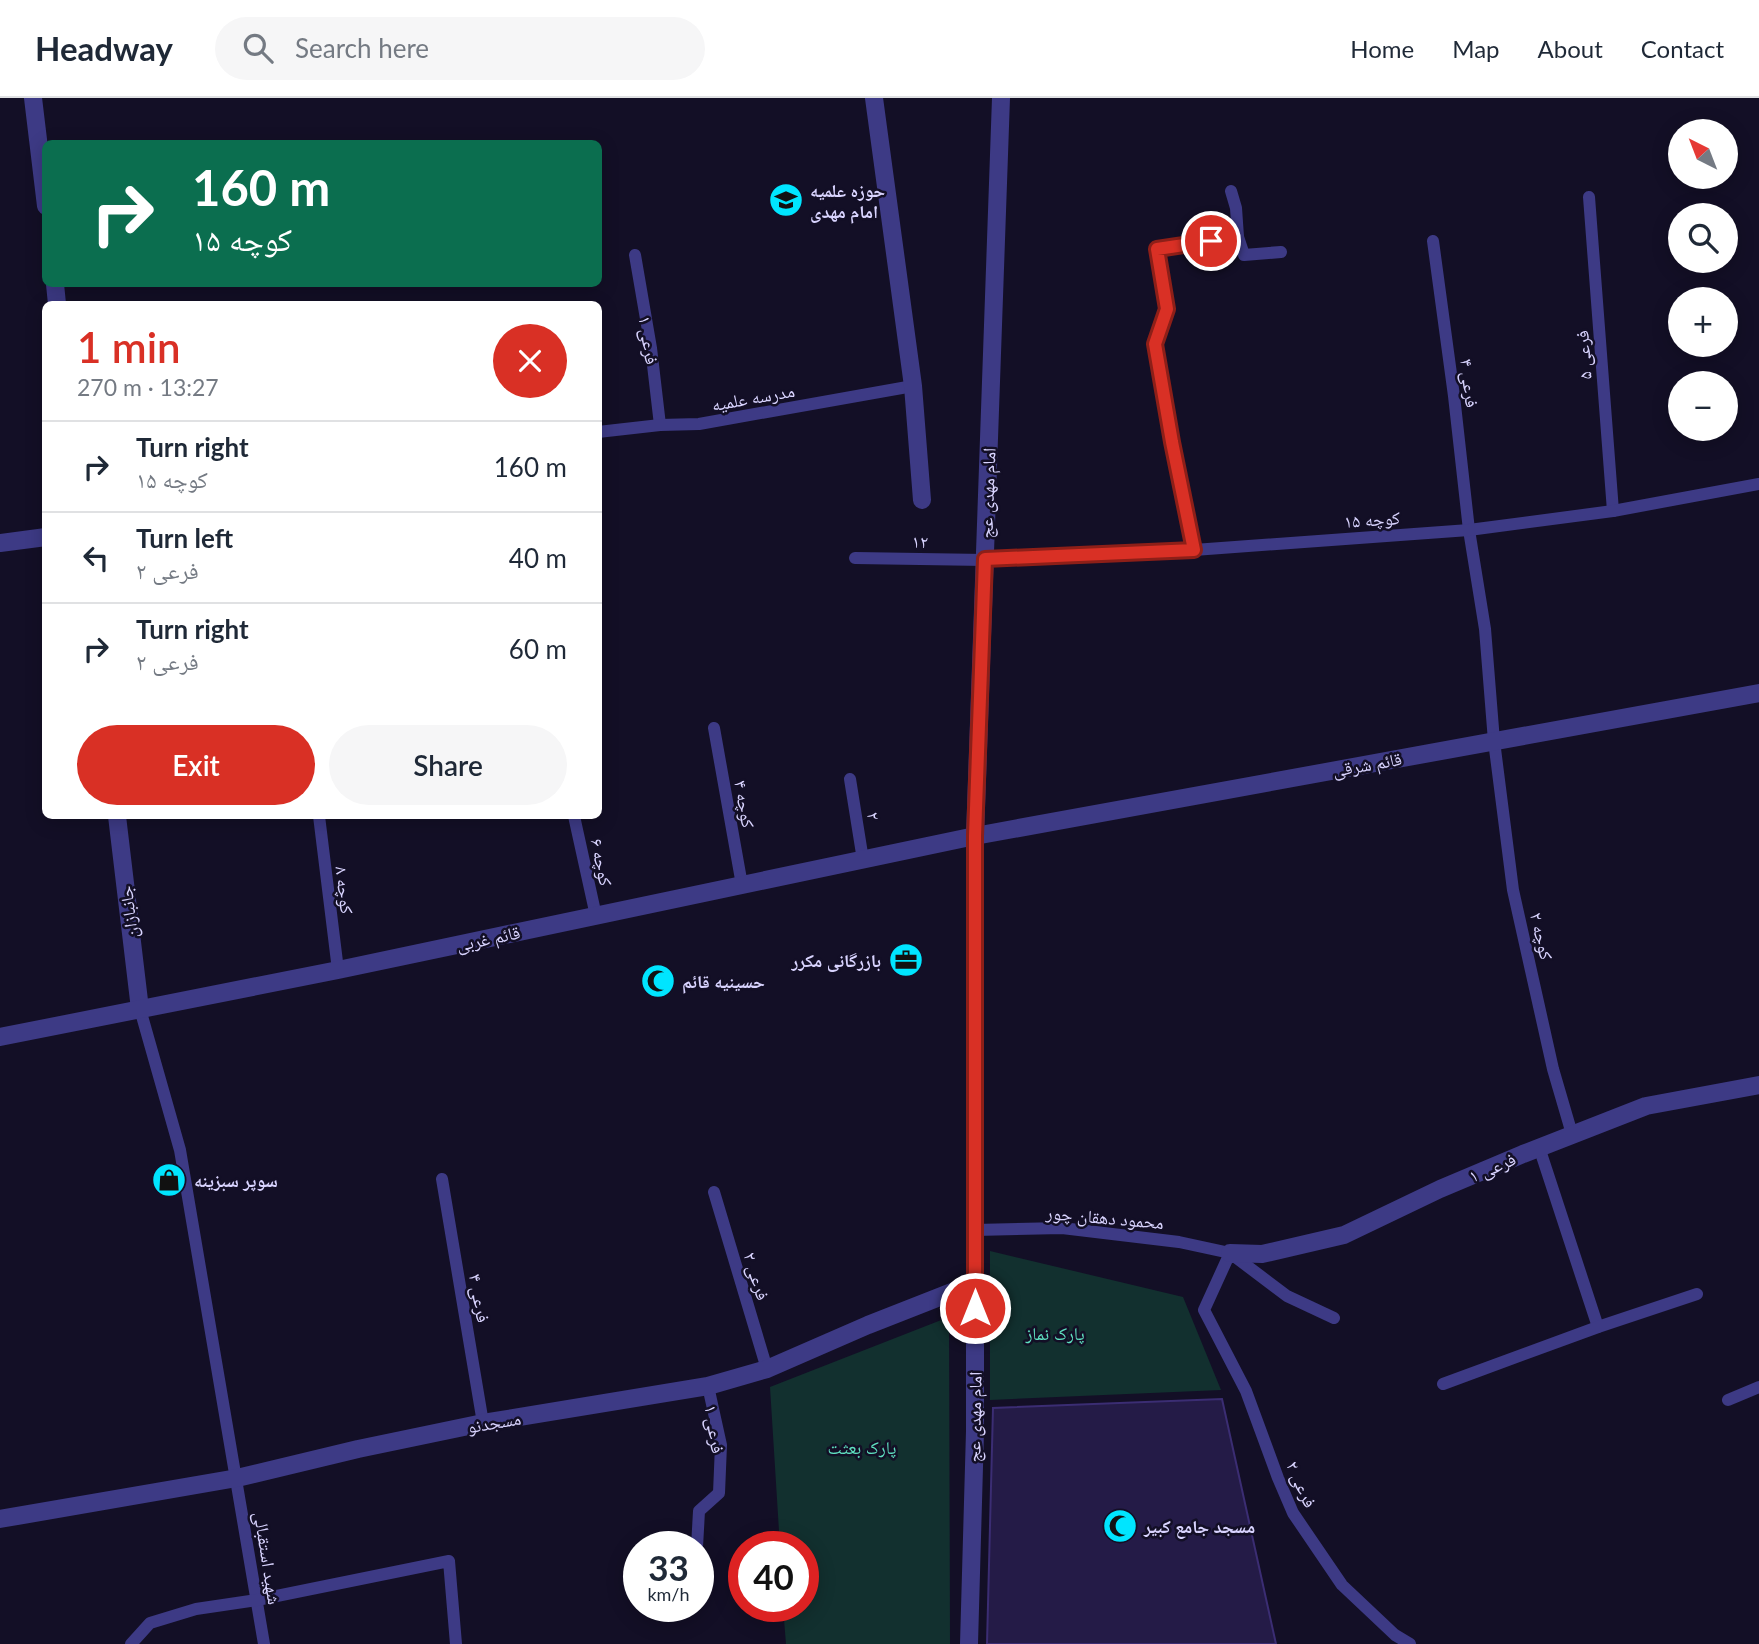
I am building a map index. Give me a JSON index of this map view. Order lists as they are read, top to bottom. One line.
{"streets":{"street":["فرعی ۱","امام مهدی عج","قائم شرقی","جانبازان","قائم غربی","مسجدنو"],"lane":["فرعی ۵","فرعی ۴","مدرسه علمیه","کوچه ۱۵","۱۲","کوچه ۴","۲","کوچه ۶","کوچه ۸","کوچه ۲","محمود دهقان چور","فرعی ۲","شهید استقبالی"]},"crossings":[["فرعی ۱","مدرسه علمیه"],["فرعی ۱","کوچه ۲"],["فرعی ۱","محمود دهقان چور"],["فرعی ۱","فرعی ۲"],["فرعی ۱","مسجدنو"],["فرعی ۵","کوچه ۱۵"],["فرعی ۴","کوچه ۱۵"],["فرعی ۴","قائم شرقی"],["فرعی ۴","کوچه ۲"],["فرعی ۴","مسجدنو"],["امام مهدی عج","کوچه ۱۵"],["امام مهدی عج","۱۲"],["امام مهدی عج","قائم شرقی"],["امام مهدی عج","قائم غربی"],["امام مهدی عج","محمود دهقان چور"],["امام مهدی عج","مسجدنو"],["کوچه ۱۵","۱۲"],["قائم شرقی","کوچه ۲"],["قائم شرقی","قائم غربی"],["کوچه ۴","قائم غربی"],["۲","قائم غربی"],["کوچه ۶","قائم غربی"],["کوچه ۸","قائم غربی"],["جانبازان","قائم غربی"],["جانبازان","شهید استقبالی"],["قائم غربی","شهید استقبالی"],["محمود دهقان چور","فرعی ۲"],["فرعی ۲","مسجدنو"],["مسجدنو","شهید استقبالی"]],"parks":["پارک نماز","پارک بعثت"],"places":{"school or university":["حوزه علمیه امام مهدی"],"office":["بازرگانی مکرر"],"mosque":["حسینیه قائم","مسجد جامع کبیر"],"shop":["سوپر سبزینه"]},"north":"top left","page":{"header":"Headway","search":"Search here","nav":["Home","Map","About","Contact"],"map_buttons":["+","−"],"turn":["160 m","کوچه ۱۵"],"heading":["1 min","270 m · 13:27"],"list":[{"name":"Turn right","note":"کوچه ۱۵","value":"160 m"},{"name":"Turn left","note":"فرعی ۲","value":"40 m"},{"name":"Turn right","note":"فرعی ۲","value":"60 m"}],"buttons":["Exit","Share"],"speed":"33 km/h","limit":"40"}}
